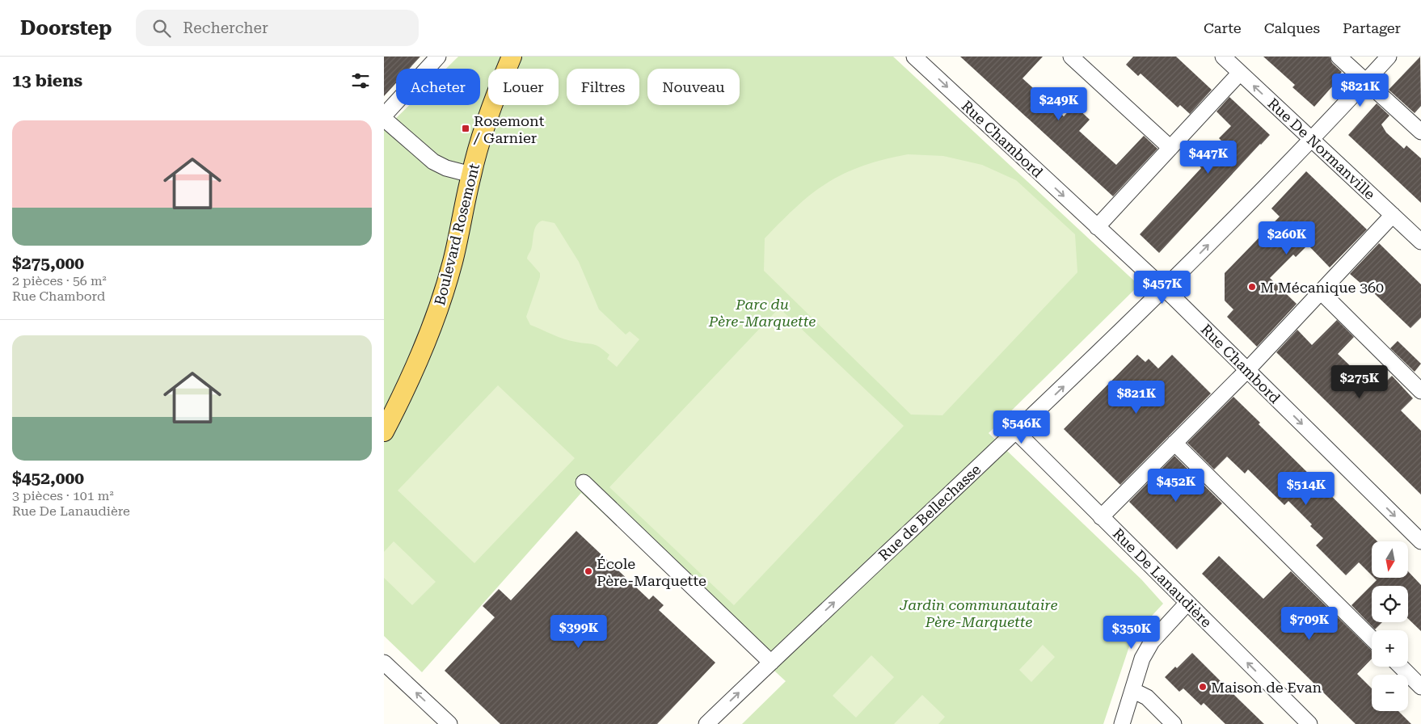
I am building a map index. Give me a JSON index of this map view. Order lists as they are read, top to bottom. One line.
{"streets":{"main road":["Boulevard Rosemont"],"street":["Rue Chambord","Rue De Normanville","Rue de Bellechasse","Rue De Lanaudière"]},"crossings":[["Rue Chambord","Rue de Bellechasse"],["Rue De Normanville","Rue de Bellechasse"],["Rue de Bellechasse","Rue De Lanaudière"]],"parks":["Parc du Père-Marquette","Jardin communautaire Père-Marquette"],"places":{"transit":["Rosemont / Garnier"],"other":["M Mécanique 360","École Père-Marquette","Maison de Evan"]},"north":"bottom","page":{"header":"Doorstep","search":"Rechercher","nav":["Carte","Calques","Partager"],"heading":"13 biens","chip":["Acheter","Louer","Filtres","Nouveau"],"price":["$821K","$249K","$447K","$260K","$457K","$275K","$821K","$546K","$452K","$514K","$709K","$399K","$350K"],"list":[{"name":"$275,000","note":"2 pièces · 56 m² · Rue Chambord"},{"name":"$452,000","note":"3 pièces · 101 m² · Rue De Lanaudière"}],"map_buttons":["+","−"]}}
